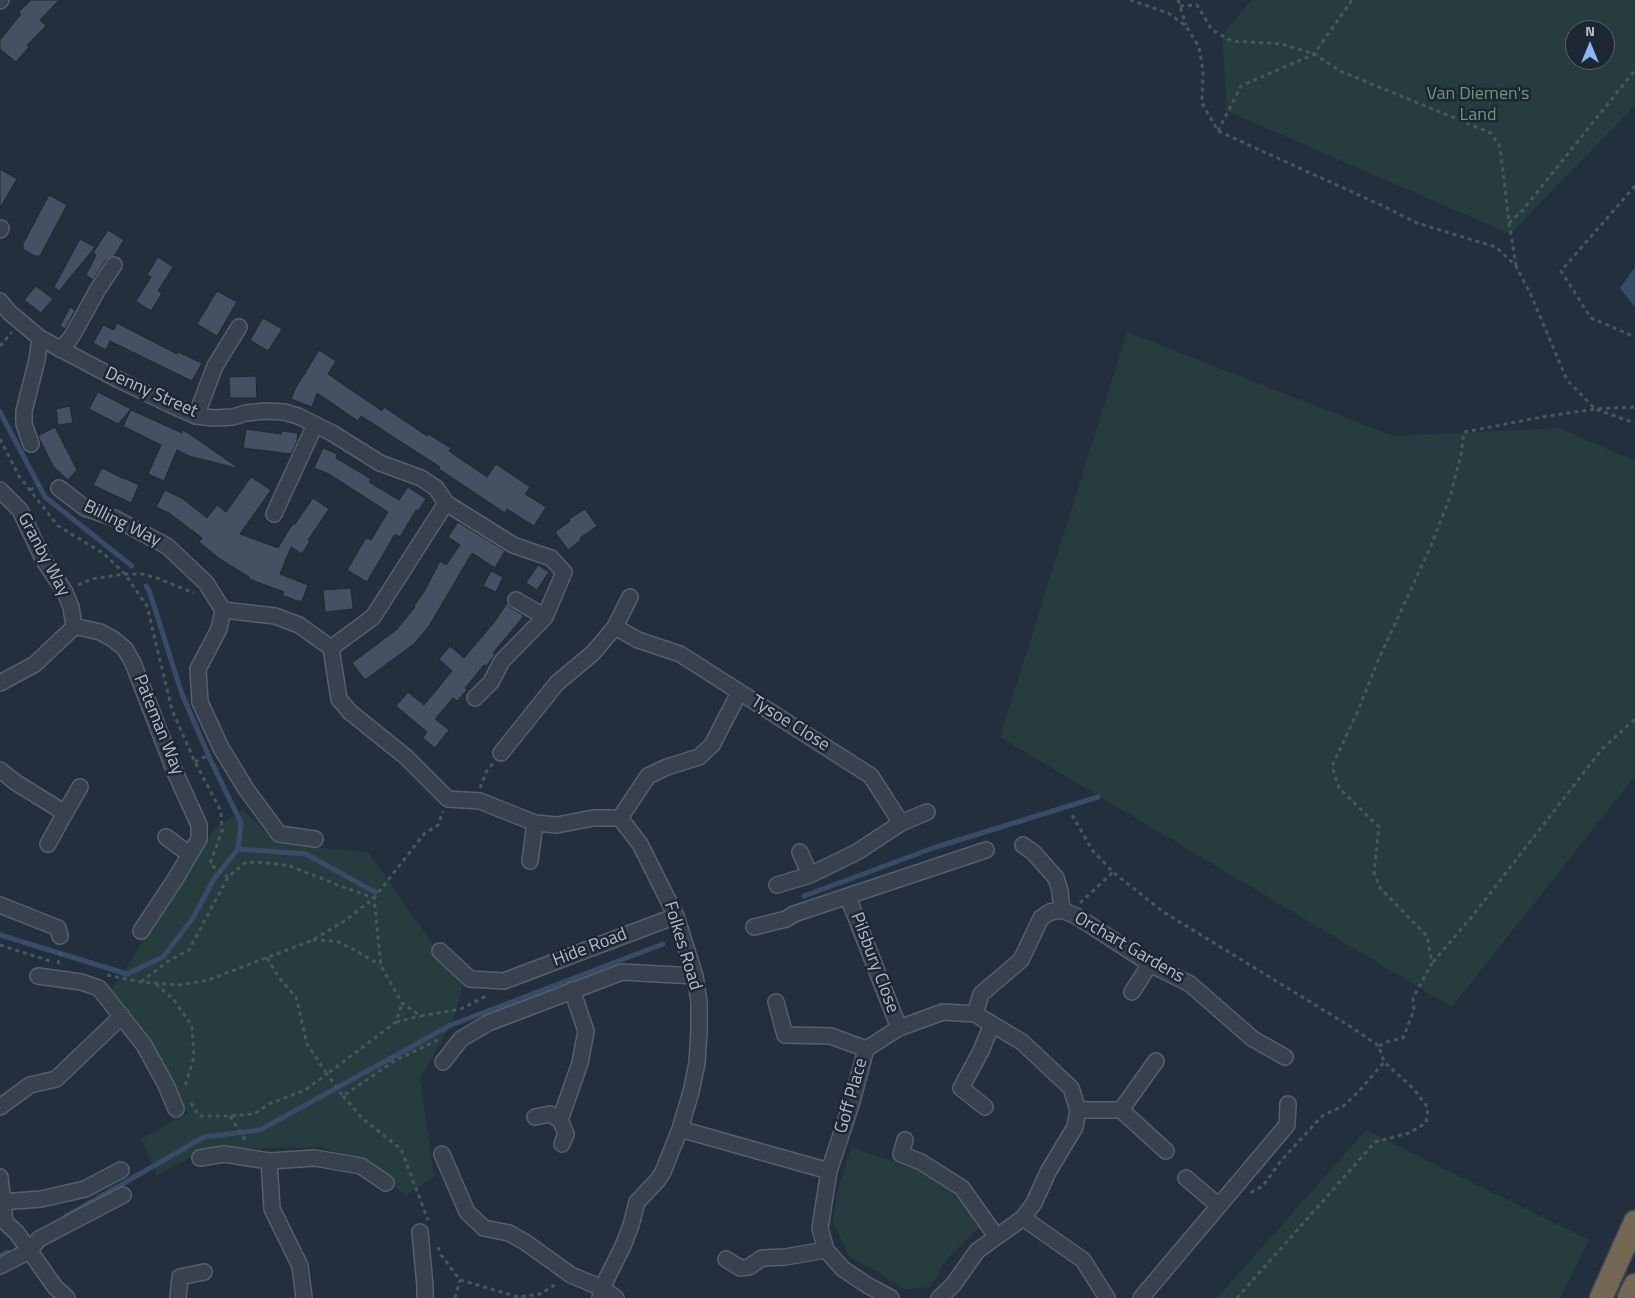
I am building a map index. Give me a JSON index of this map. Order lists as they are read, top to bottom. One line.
{"streets":{"street":["Denny Street","Billing Way","Granby Way","Tysoe Close","Pateman Way","Folkes Road","Hide Road","Orchart Gardens","Pilsbury Close","Goff Place"]},"crossings":[["Granby Way","Pateman Way"],["Tysoe Close","Folkes Road"],["Folkes Road","Hide Road"],["Orchart Gardens","Goff Place"],["Pilsbury Close","Goff Place"]],"parks":["Van Diemen's Land"],"north":"top"}
